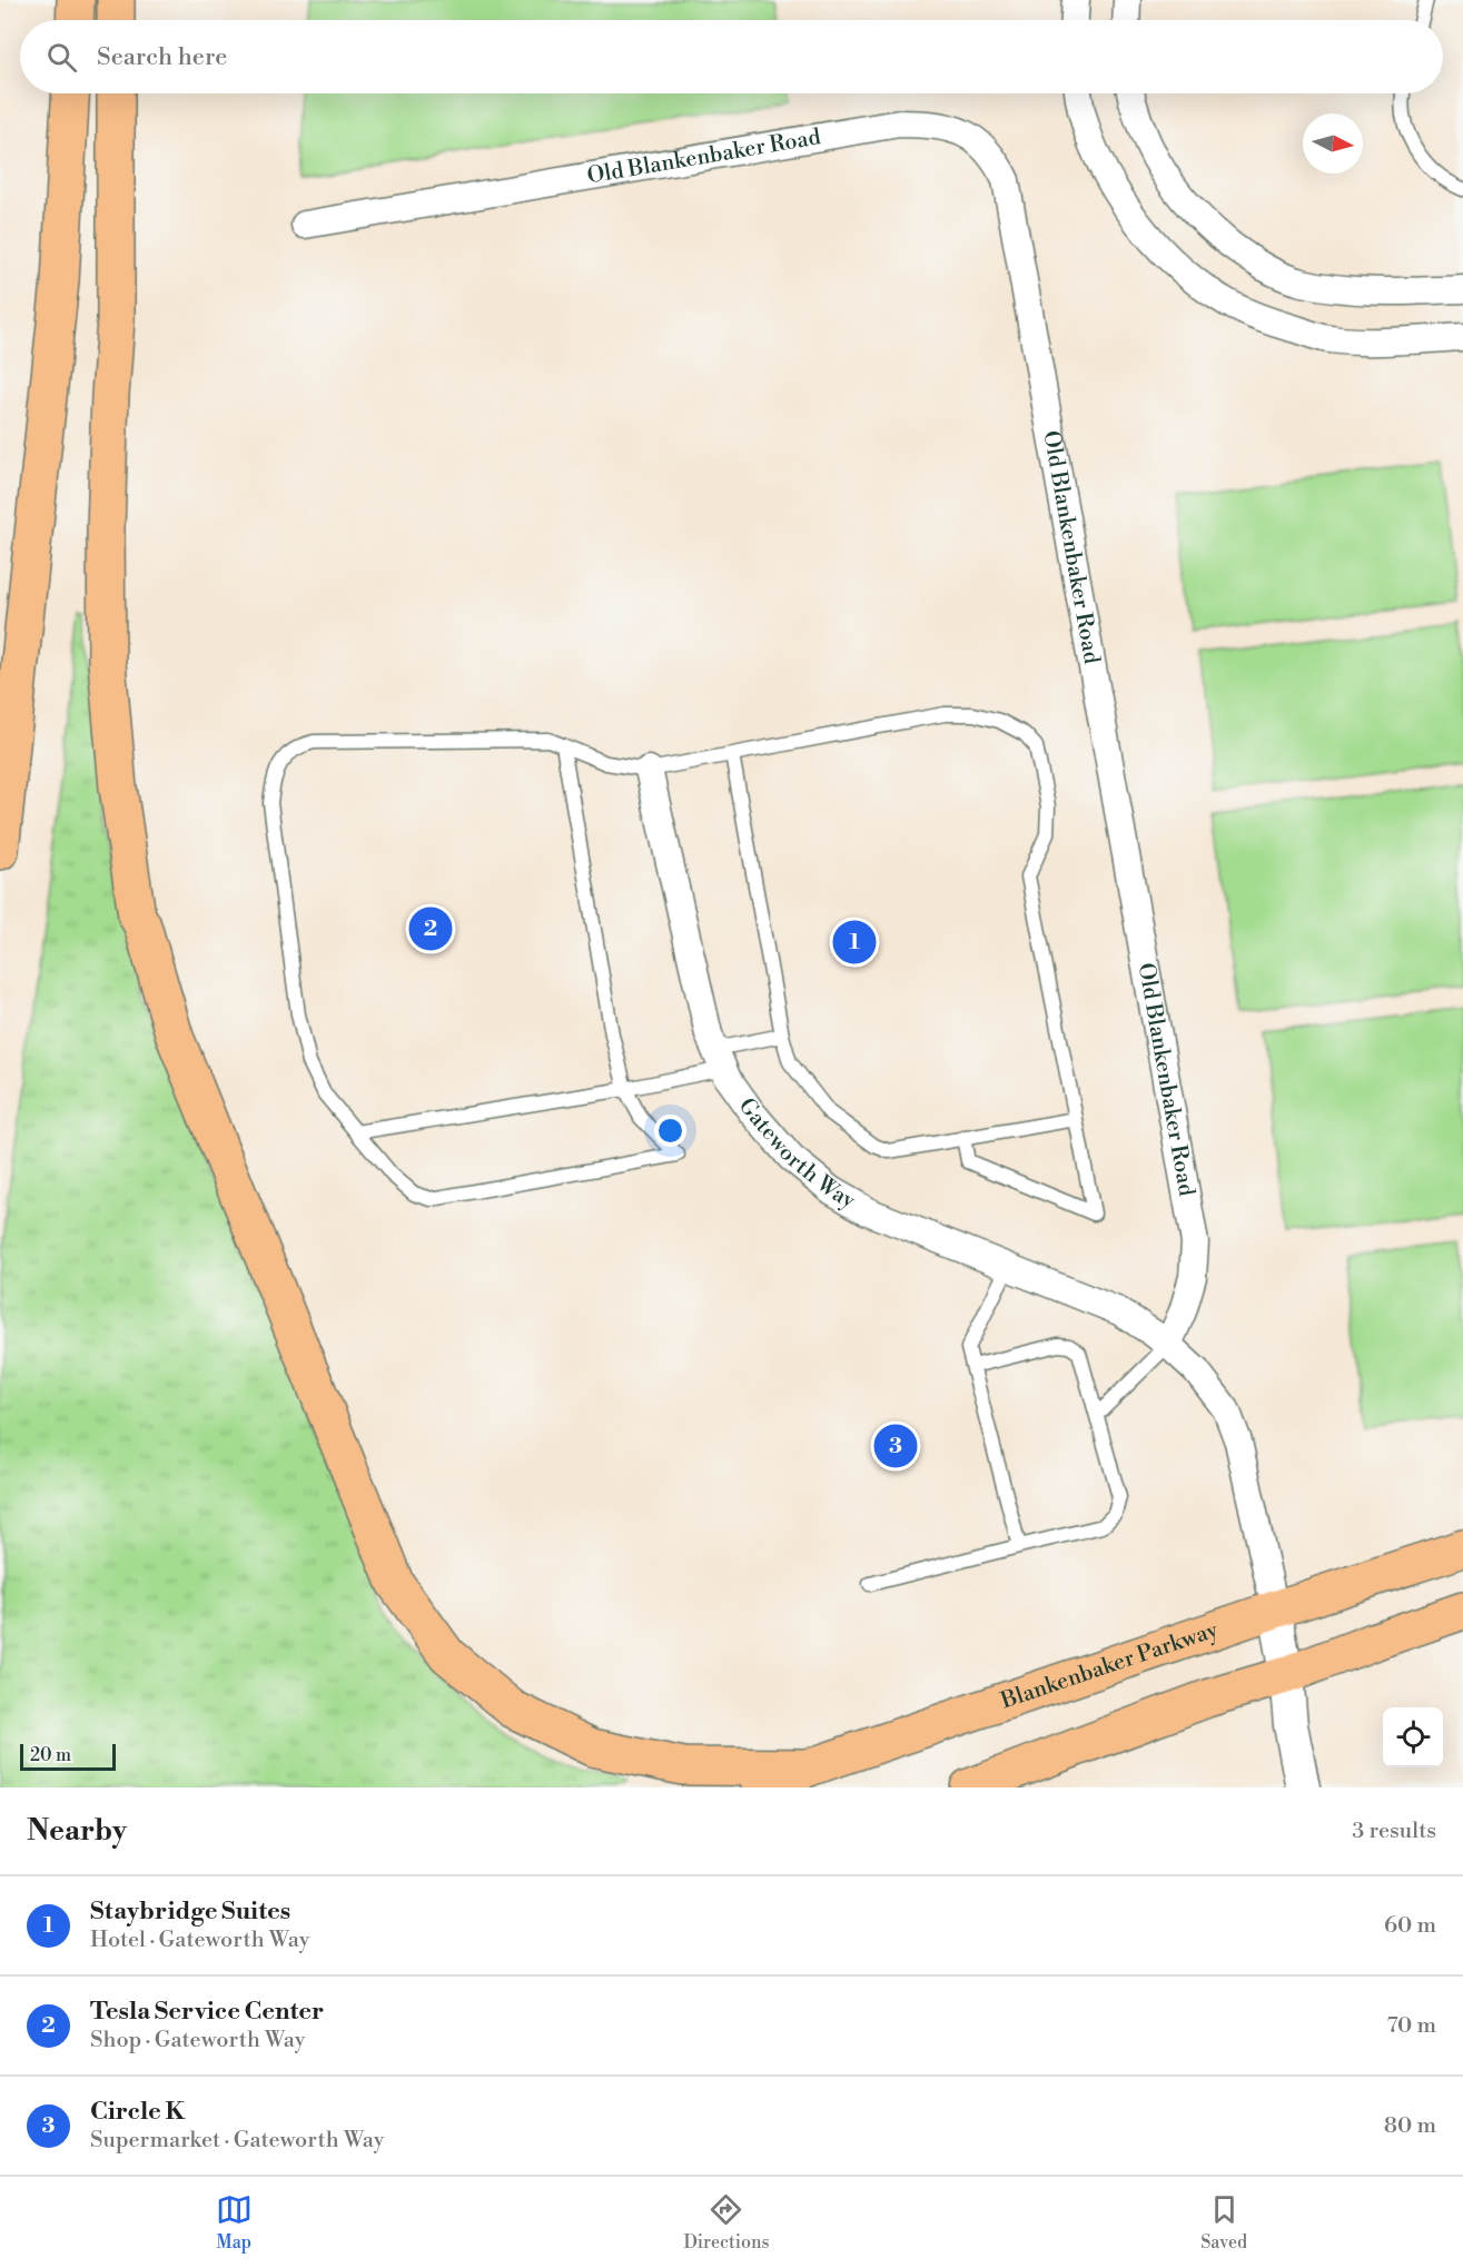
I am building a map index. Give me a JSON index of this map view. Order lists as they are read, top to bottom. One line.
{"streets":{"main road":["Blankenbaker Parkway"],"street":["Old Blankenbaker Road","Gateworth Way"]},"crossings":[["Old Blankenbaker Road","Gateworth Way"]],"scale_bar":"20 m","north":"right","page":{"search":"Search here","pins":["2","1","3"],"scale":"20 m","heading":["Nearby","3 results"],"list":[{"mark":"1","name":"Staybridge Suites","note":"Hotel · Gateworth Way","value":"60 m"},{"mark":"2","name":"Tesla Service Center","note":"Shop · Gateworth Way","value":"70 m"},{"mark":"3","name":"Circle K","note":"Supermarket · Gateworth Way","value":"80 m"}],"nav":["Map","Directions","Saved"]}}
